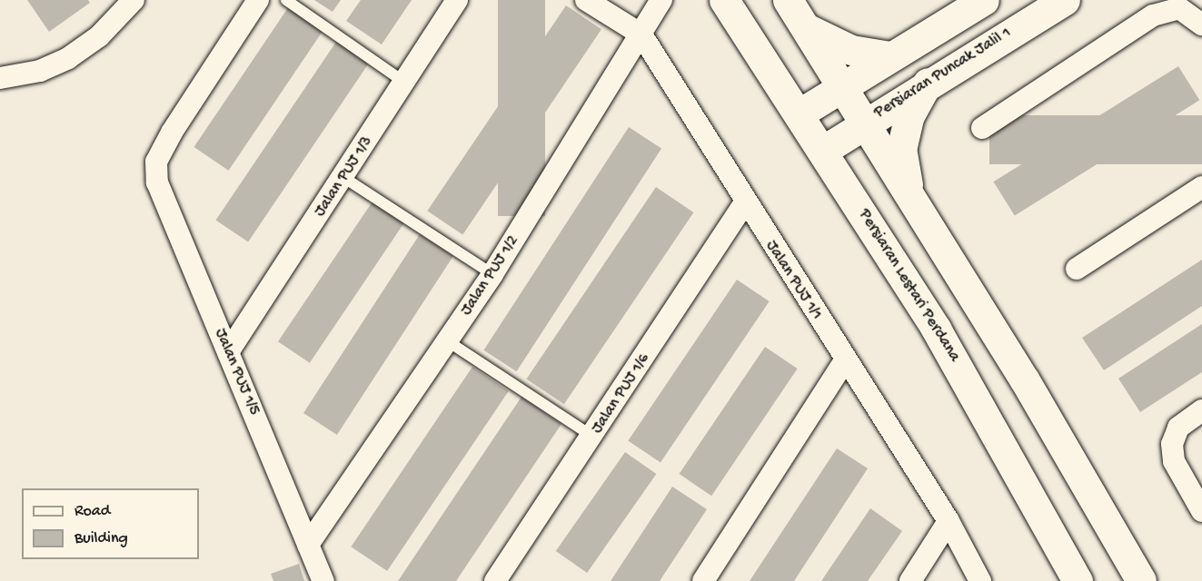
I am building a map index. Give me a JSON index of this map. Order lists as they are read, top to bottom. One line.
{"streets":{"main road":["Persiaran Puncak Jalil 1","Persiaran Lestari Perdana"],"street":["Jalan PUJ 1/3","Jalan PUJ 1/2","Jalan PUJ 1/1","Jalan PUJ 1/5","Jalan PUJ 1/6"]},"crossings":[["Persiaran Puncak Jalil 1","Persiaran Lestari Perdana"],["Jalan PUJ 1/3","Jalan PUJ 1/5"],["Jalan PUJ 1/2","Jalan PUJ 1/1"],["Jalan PUJ 1/2","Jalan PUJ 1/5"],["Jalan PUJ 1/1","Jalan PUJ 1/6"]],"legend":["Road","Building"]}
